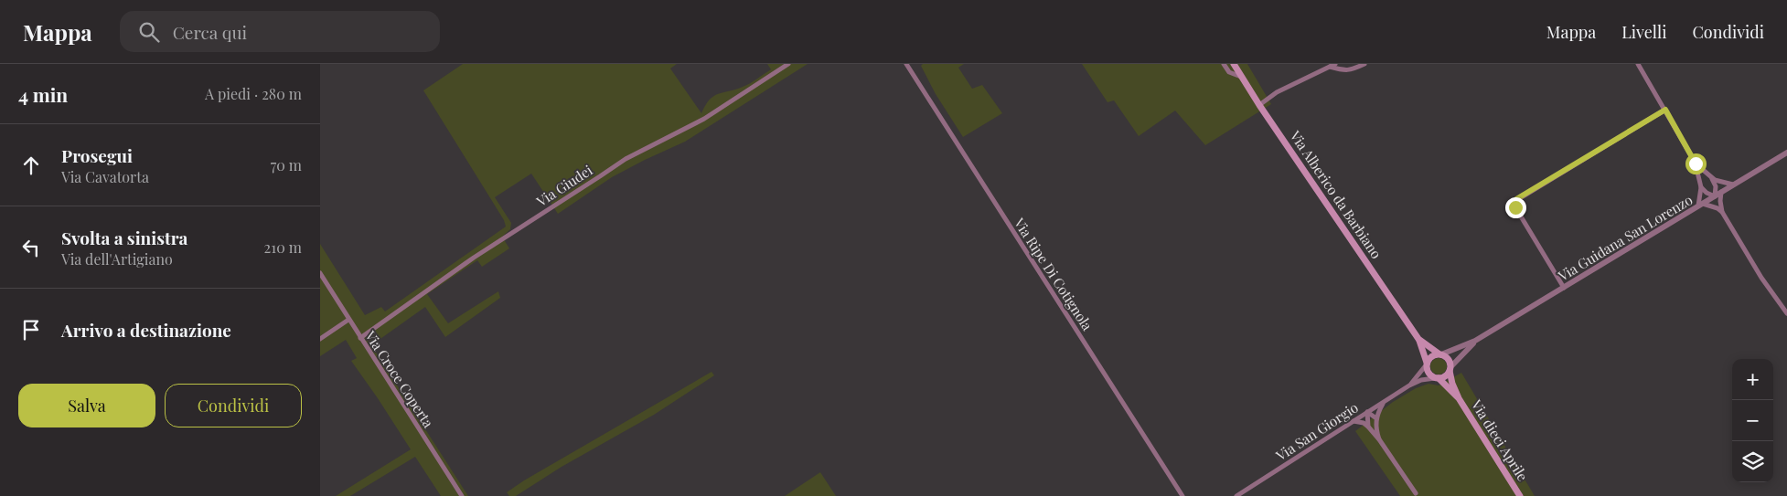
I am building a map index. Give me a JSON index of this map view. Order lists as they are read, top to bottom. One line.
{"streets":{"main road":["Via Alberico da Barbiano","Via dieci Aprile"],"street":["Via Giudei","Via Guidana San Lorenzo","Via Ripe Di Cotignola","Via Croce Coperta","Via San Giorgio"]},"crossings":[["Via Giudei","Via Croce Coperta"],["Via Alberico da Barbiano","Via San Giorgio"],["Via Alberico da Barbiano","Via dieci Aprile"],["Via San Giorgio","Via dieci Aprile"]],"page":{"header":"Mappa","search":"Cerca qui","nav":["Mappa","Livelli","Condividi"],"heading":["4 min","A piedi · 280 m"],"list":[["Prosegui","Via Cavatorta","70 m"],["Svolta a sinistra","Via dell'Artigiano","210 m"],"Arrivo a destinazione"],"map_buttons":["+","−"],"buttons":["Salva","Condividi"]}}
